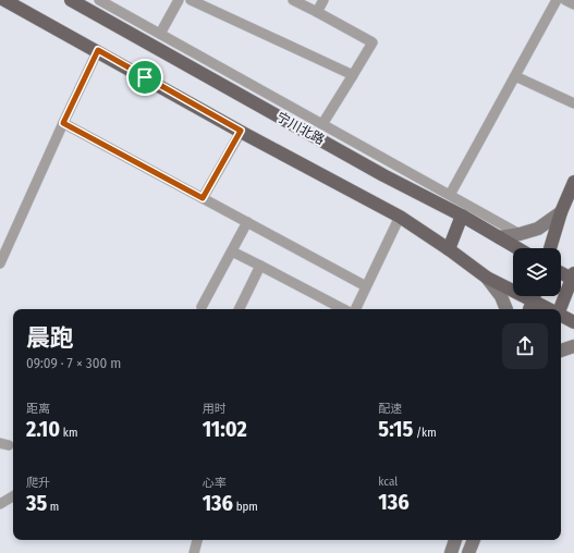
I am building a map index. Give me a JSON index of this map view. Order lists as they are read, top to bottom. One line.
{"streets":{"main road":["宁川北路"]},"page":{"heading":["晨跑","09:09 · 7 × 300 m"],"stats":[["距离","2.10 km"],["用时","11:02"],["配速","5:15 /km"],["爬升","35 m"],["心率","136 bpm"],["kcal","136"]]}}
